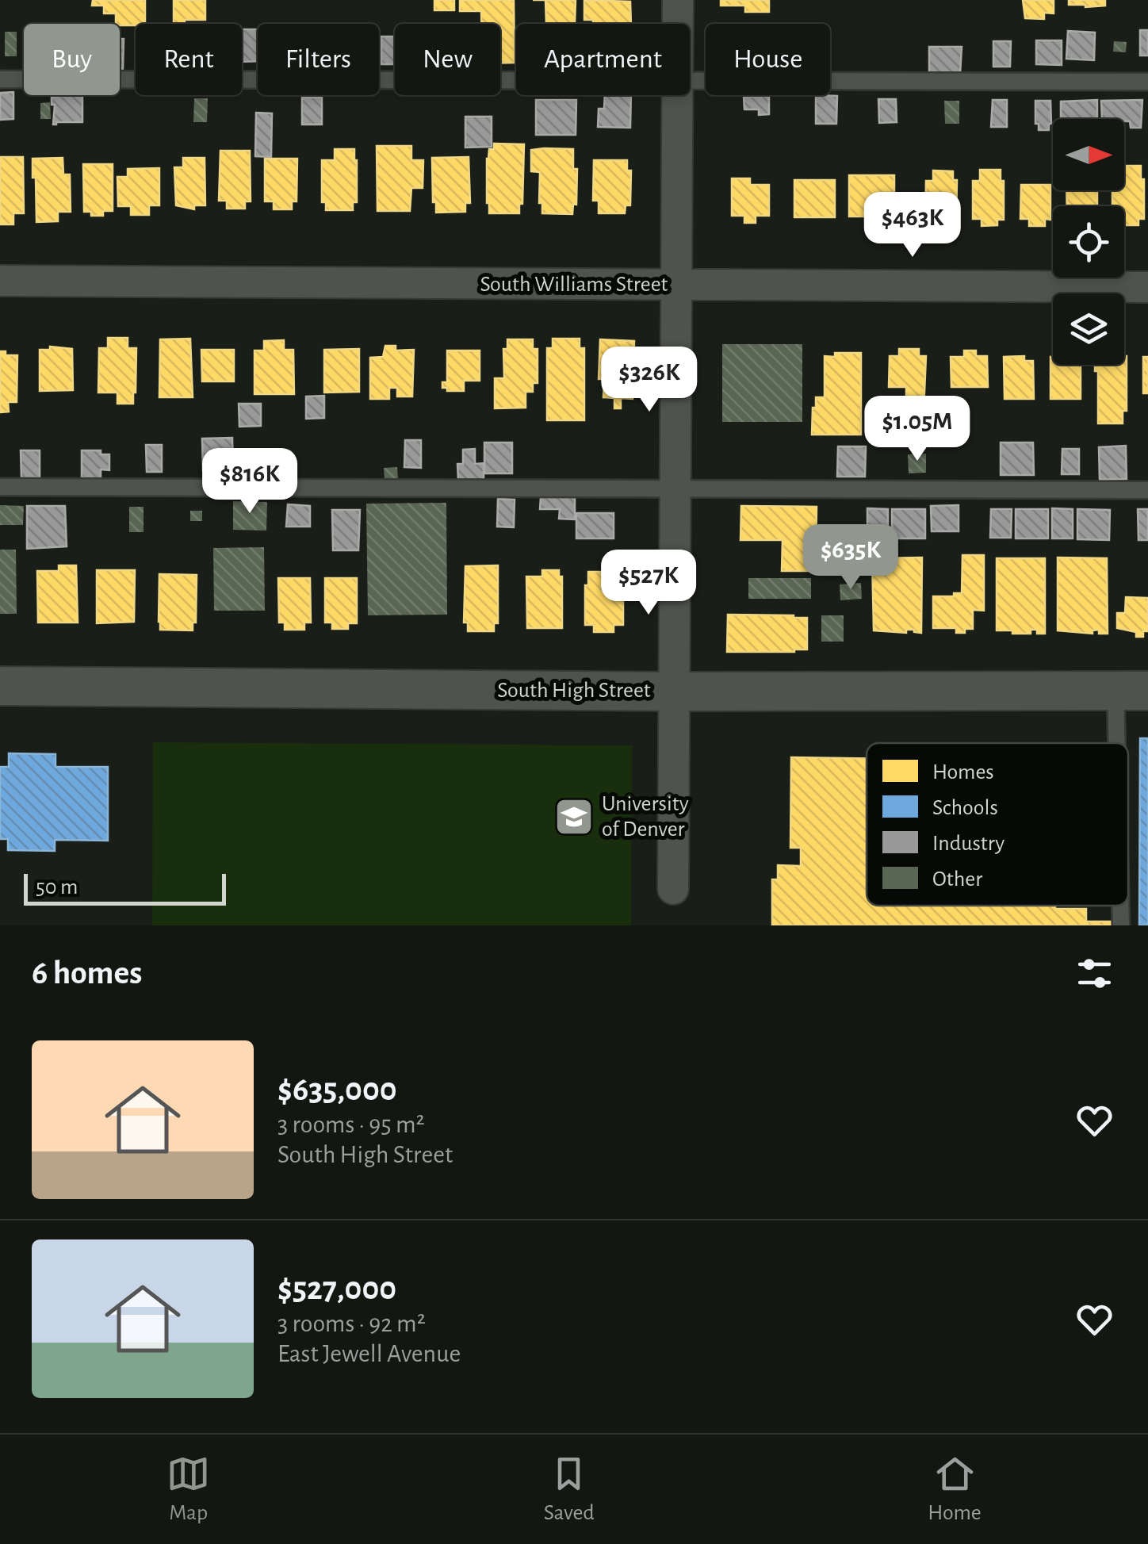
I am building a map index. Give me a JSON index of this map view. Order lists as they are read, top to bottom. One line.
{"streets":{"street":["South Williams Street","South High Street"]},"places":{"school or university":["University of Denver"]},"legend":["Homes","Schools","Industry","Other"],"scale_bar":"50 m","north":"right","page":{"chip":["Buy","Rent","Filters","New","Apartment","House"],"price":["$463K","$326K","$1.05M","$816K","$635K","$527K"],"scale":"50 m","heading":"6 homes","list":[{"name":"$635,000","note":"3 rooms · 95 m² · South High Street"},{"name":"$527,000","note":"3 rooms · 92 m² · East Jewell Avenue"}],"tabs":["Map","Saved","Home"]}}
